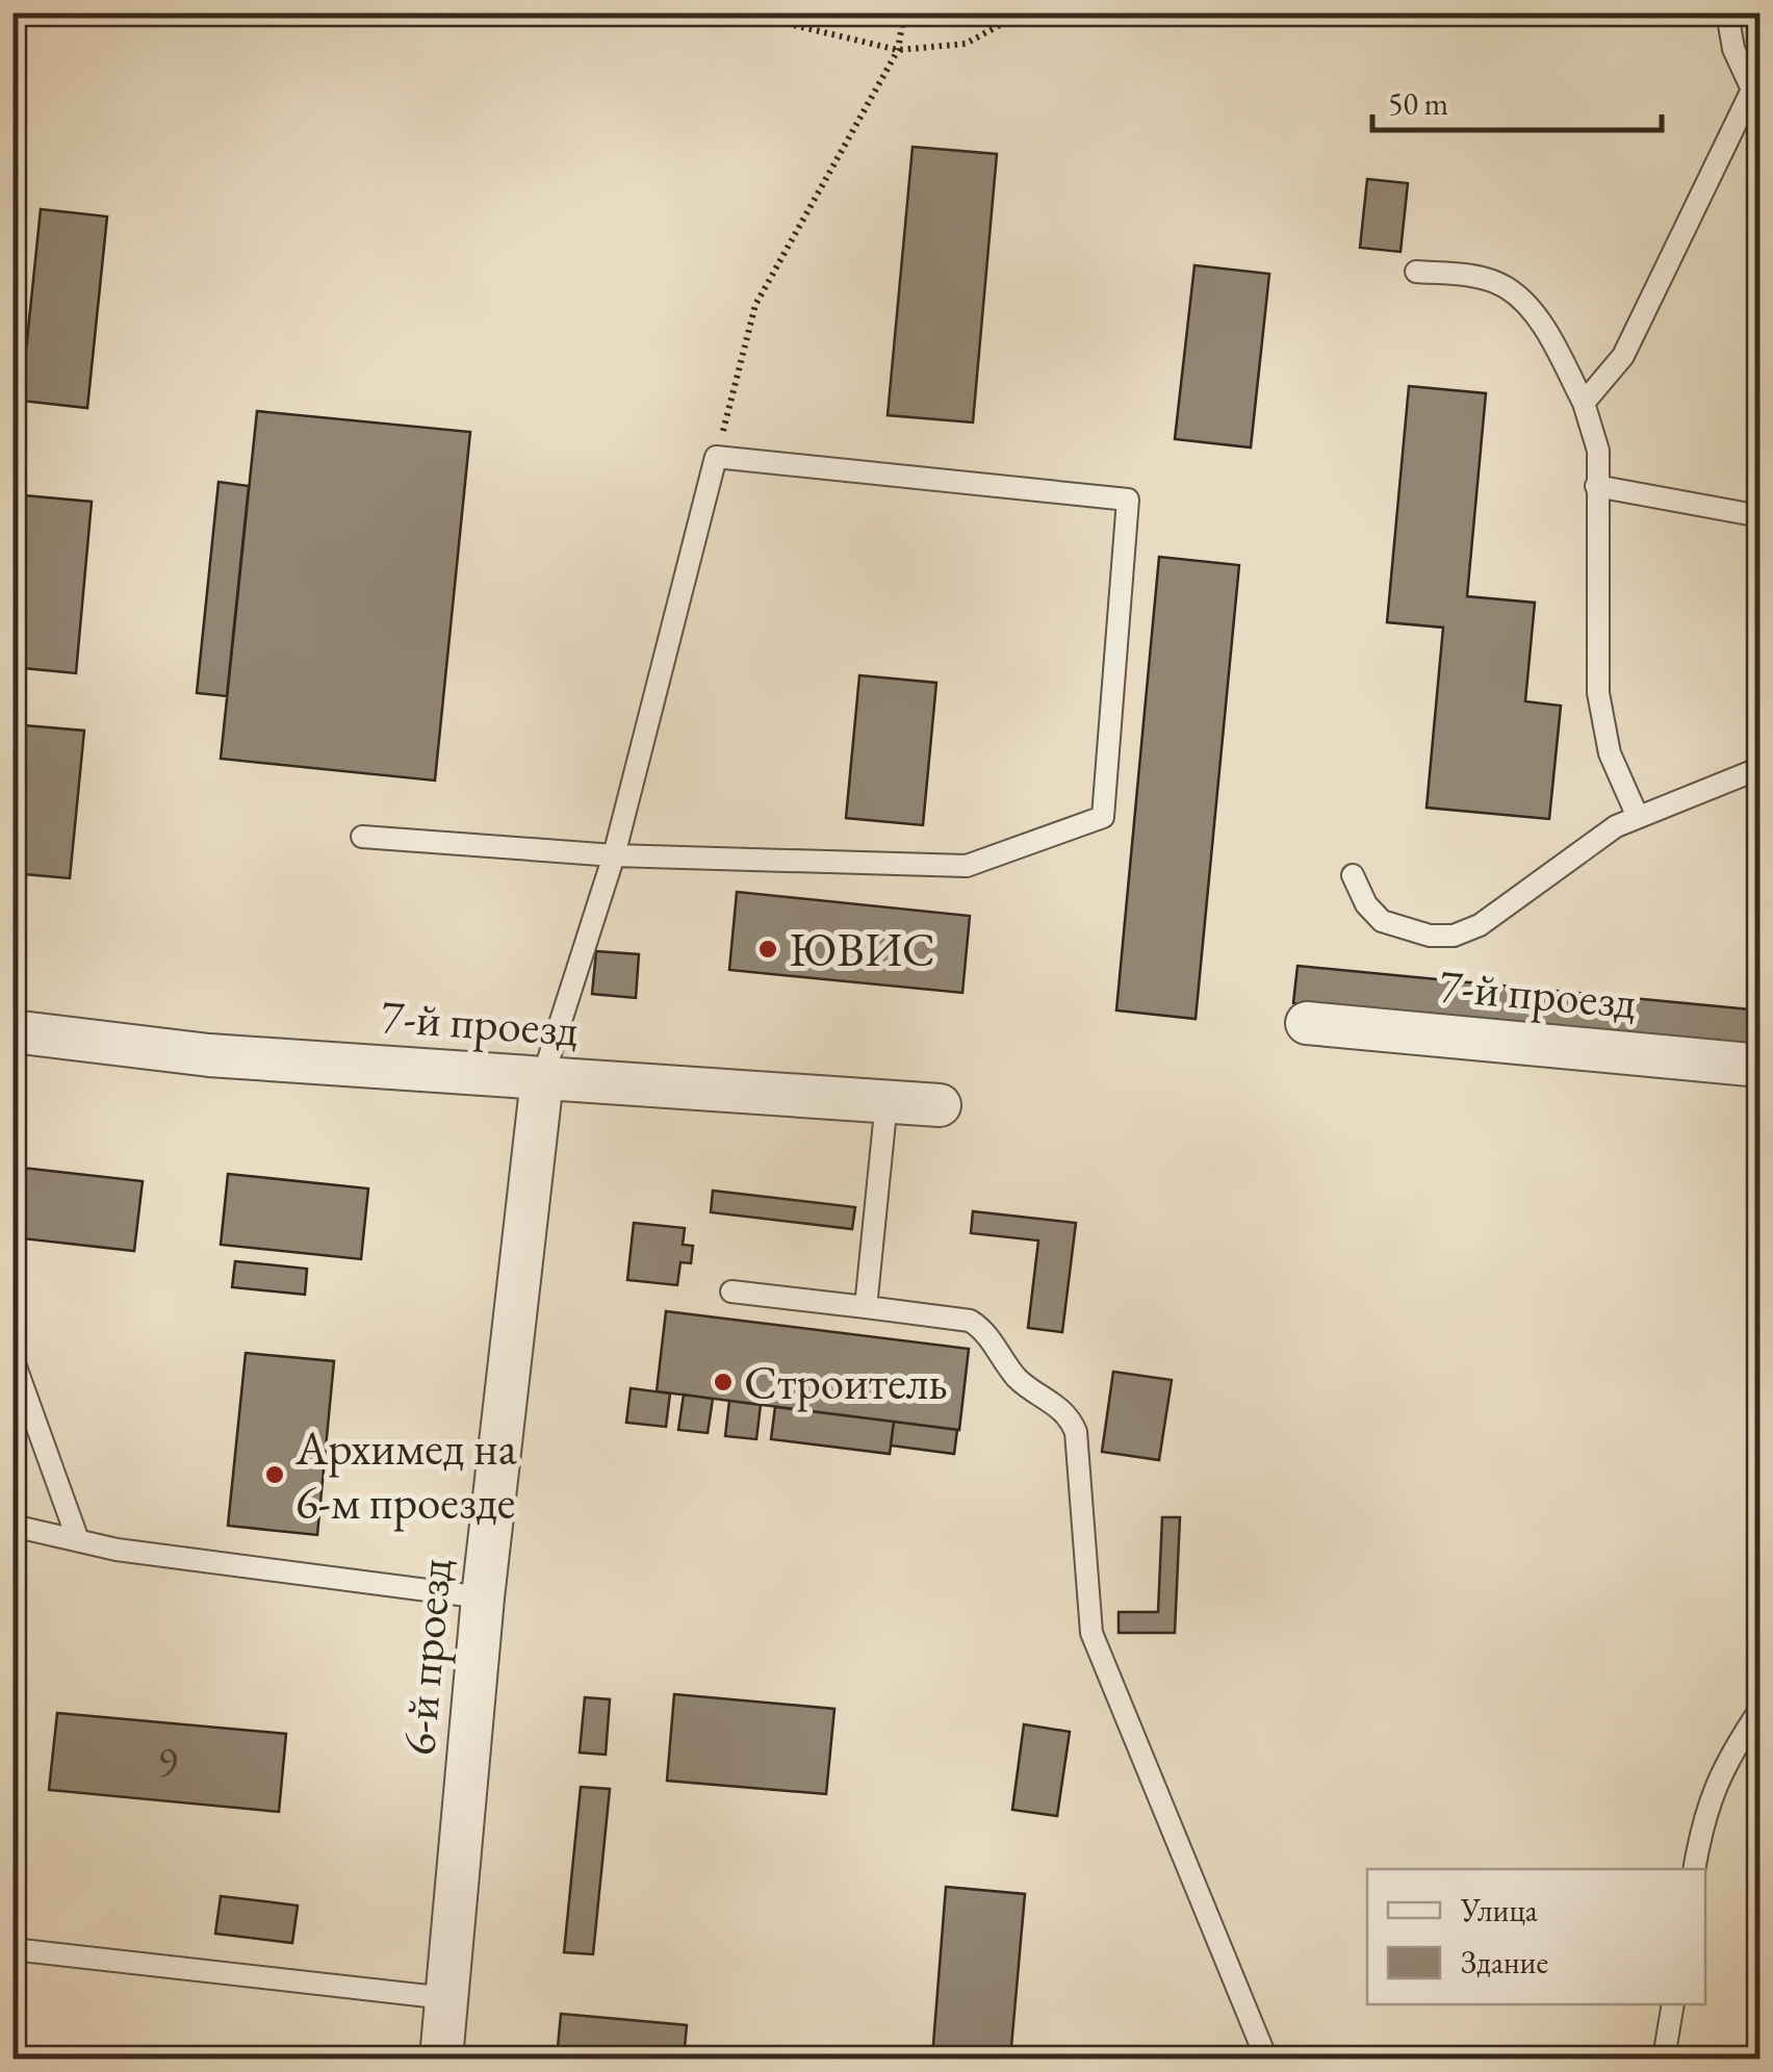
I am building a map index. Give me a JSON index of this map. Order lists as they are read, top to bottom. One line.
{"streets":{"street":["7-й проезд","6-й проезд"]},"crossings":[["7-й проезд","6-й проезд"]],"places":["ЮВИС","Строитель","Архимед на 6-м проезде"],"house_numbers":["9"],"legend":["Улица","Здание"],"scale_bar":"50 m"}
